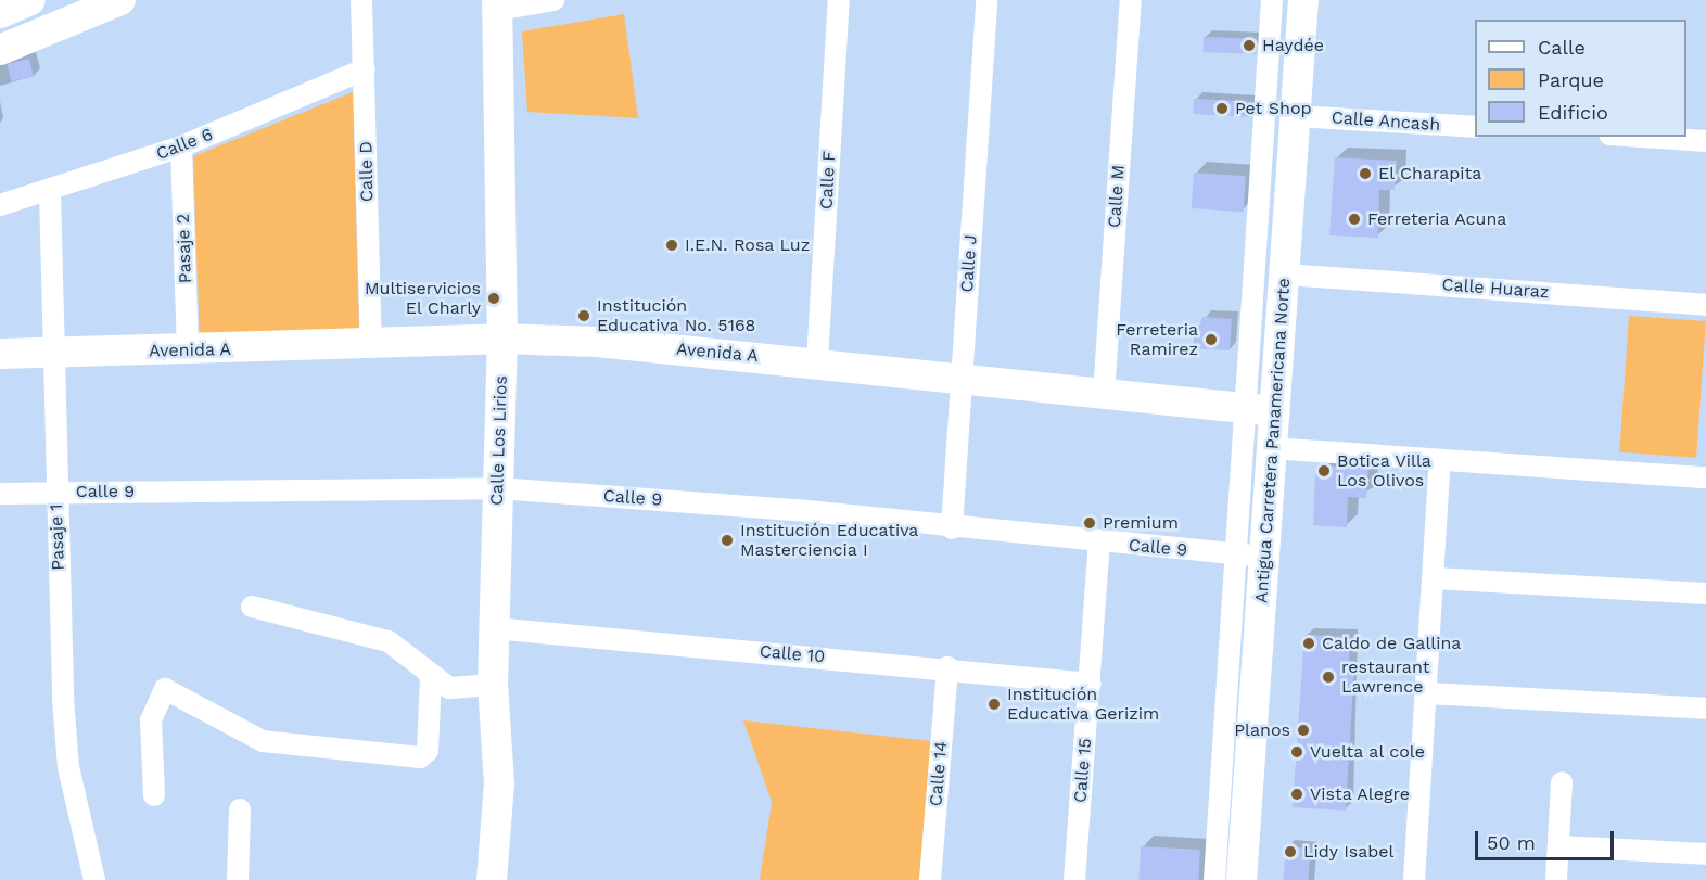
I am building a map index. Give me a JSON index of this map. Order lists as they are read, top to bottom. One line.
{"streets":{"street":["Calle Ancash","Calle 6","Calle D","Calle F","Calle M","Pasaje 2","Calle J","Calle Huaraz","Avenida A","Calle Los Lirios","Antigua Carretera Panamericana Norte","Calle 9","Pasaje 1","Calle 10","Calle 15","Calle 14"]},"crossings":[["Calle Ancash","Antigua Carretera Panamericana Norte"],["Calle 6","Calle D"],["Calle 6","Pasaje 2"],["Calle 6","Pasaje 1"],["Calle D","Avenida A"],["Calle F","Avenida A"],["Calle M","Avenida A"],["Pasaje 2","Avenida A"],["Calle J","Avenida A"],["Calle J","Calle 9"],["Calle Huaraz","Antigua Carretera Panamericana Norte"],["Avenida A","Calle Los Lirios"],["Avenida A","Antigua Carretera Panamericana Norte"],["Avenida A","Pasaje 1"],["Calle Los Lirios","Calle 9"],["Calle Los Lirios","Calle 10"],["Antigua Carretera Panamericana Norte","Calle 9"],["Calle 9","Pasaje 1"],["Calle 9","Calle 15"],["Calle 10","Calle 15"],["Calle 10","Calle 14"]],"places":["Haydée","Pet Shop","El Charapita","Ferreteria Acuna","I.E.N. Rosa Luz","Multiservicios El Charly","Institución Educativa No. 5168","Ferreteria Ramirez","Botica Villa Los Olivos","Premium","Institución Educativa Masterciencia I","Caldo de Gallina","restaurant Lawrence","Institución Educativa Gerizim","Planos","Vuelta al cole","Vista Alegre","Lidy Isabel"],"legend":["Calle","Parque","Edificio"],"scale_bar":"50 m"}
